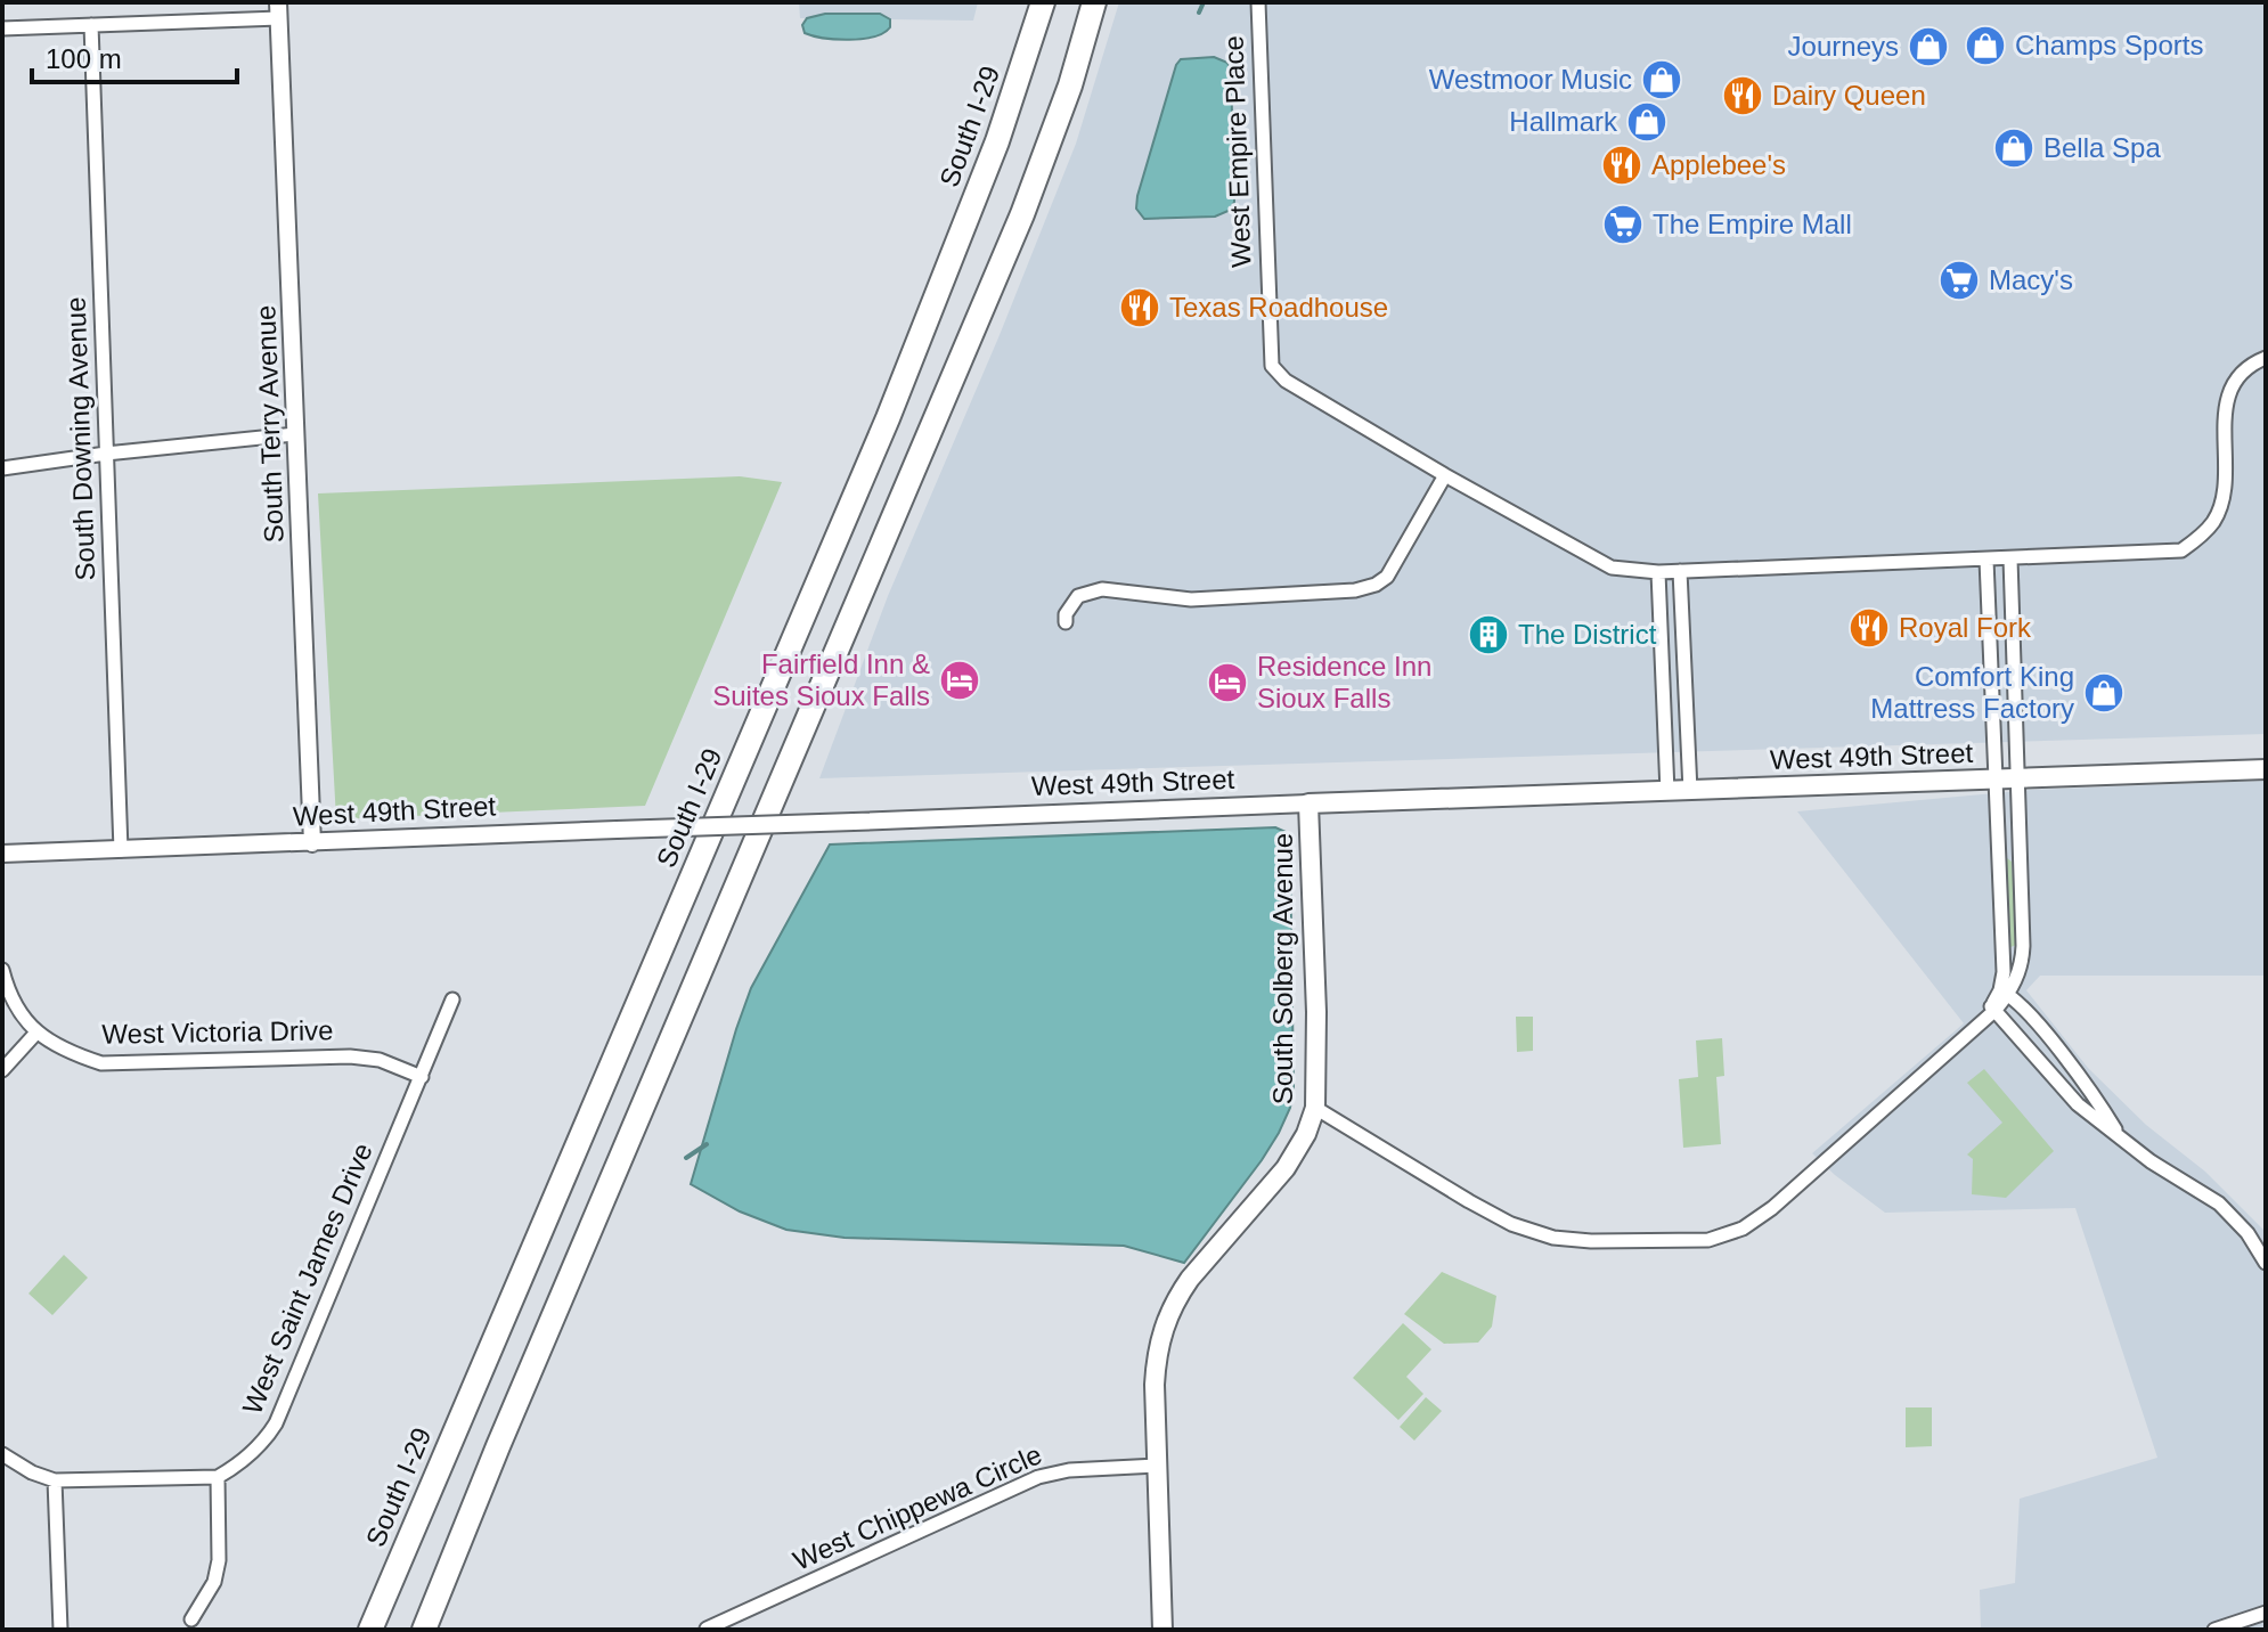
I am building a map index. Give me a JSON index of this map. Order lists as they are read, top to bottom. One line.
{"streets":{"highway":["South I-29"],"main road":["West 49th Street","South Solberg Avenue"],"street":["West Empire Place","South Terry Avenue","South Downing Avenue","West Victoria Drive","West Saint James Drive","West Chippewa Circle"]},"crossings":[["South Terry Avenue","West 49th Street"],["South Downing Avenue","West 49th Street"],["West 49th Street","South Solberg Avenue"],["South Solberg Avenue","West Chippewa Circle"],["West Victoria Drive","West Saint James Drive"]],"places":{"shop":["Champs Sports","Journeys","Westmoor Music","Hallmark","Bella Spa","Comfort King Mattress Factory"],"restaurant":["Dairy Queen","Applebee's","Texas Roadhouse","Royal Fork"],"supermarket":["The Empire Mall","Macy's"],"building":["The District"],"hotel":["Fairfield Inn & Suites Sioux Falls","Residence Inn Sioux Falls"]},"scale_bar":"100 m"}
